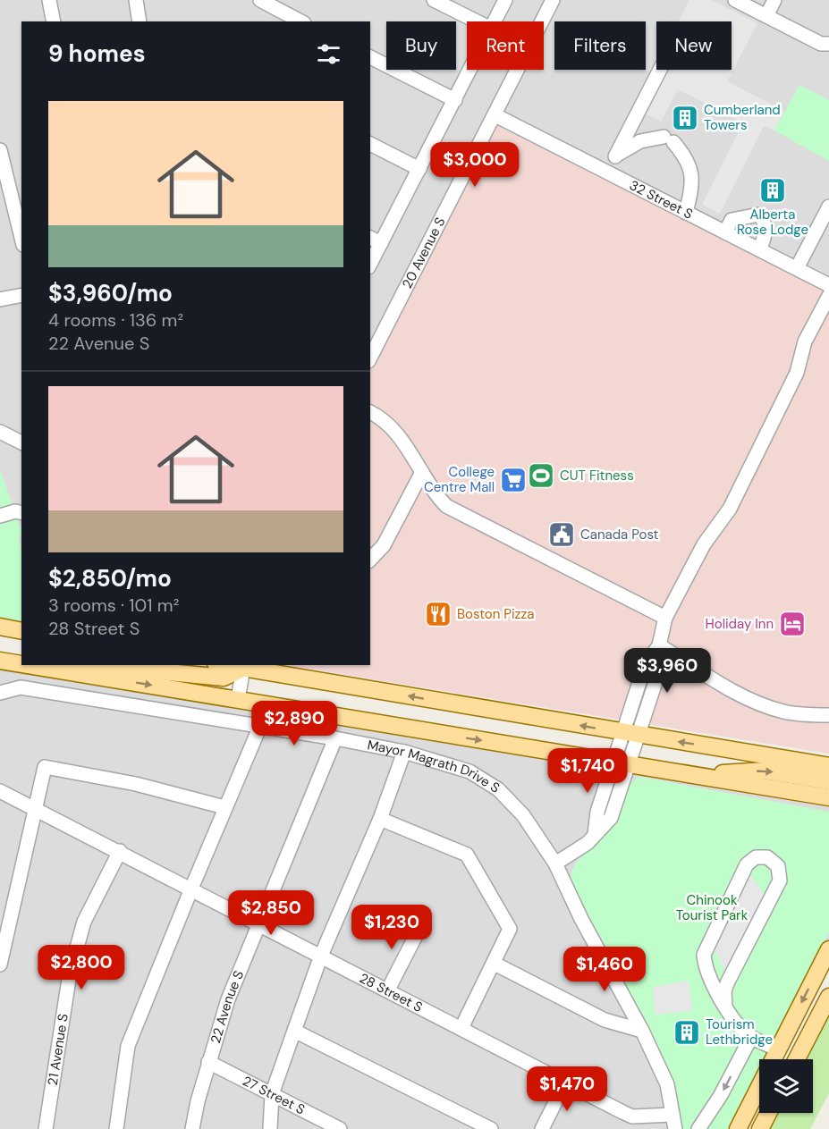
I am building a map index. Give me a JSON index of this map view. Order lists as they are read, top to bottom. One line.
{"streets":{"main road":["Mayor Magrath Drive S"],"street":["32 Street S","20 Avenue S","28 Street S","22 Avenue S","21 Avenue S","27 Street S"]},"crossings":[["32 Street S","20 Avenue S"],["Mayor Magrath Drive S","28 Street S"],["Mayor Magrath Drive S","22 Avenue S"],["28 Street S","22 Avenue S"],["28 Street S","21 Avenue S"],["22 Avenue S","27 Street S"]],"parks":["Chinook Tourist Park"],"places":{"building":["Cumberland Towers","Alberta Rose Lodge","Tourism Lethbridge"],"sports":["CUT Fitness"],"supermarket":["College Centre Mall"],"public building":["Canada Post"],"restaurant":["Boston Pizza"],"hotel":["Holiday Inn"]},"page":{"chip":["Buy","Rent","Filters","New"],"heading":"9 homes","list":[{"name":"$3,960/mo","note":"4 rooms · 136 m² · 22 Avenue S"},{"name":"$2,850/mo","note":"3 rooms · 101 m² · 28 Street S"}],"price":["$3,000","$3,960","$2,890","$1,740","$2,850","$1,230","$2,800","$1,460","$1,470"]}}
